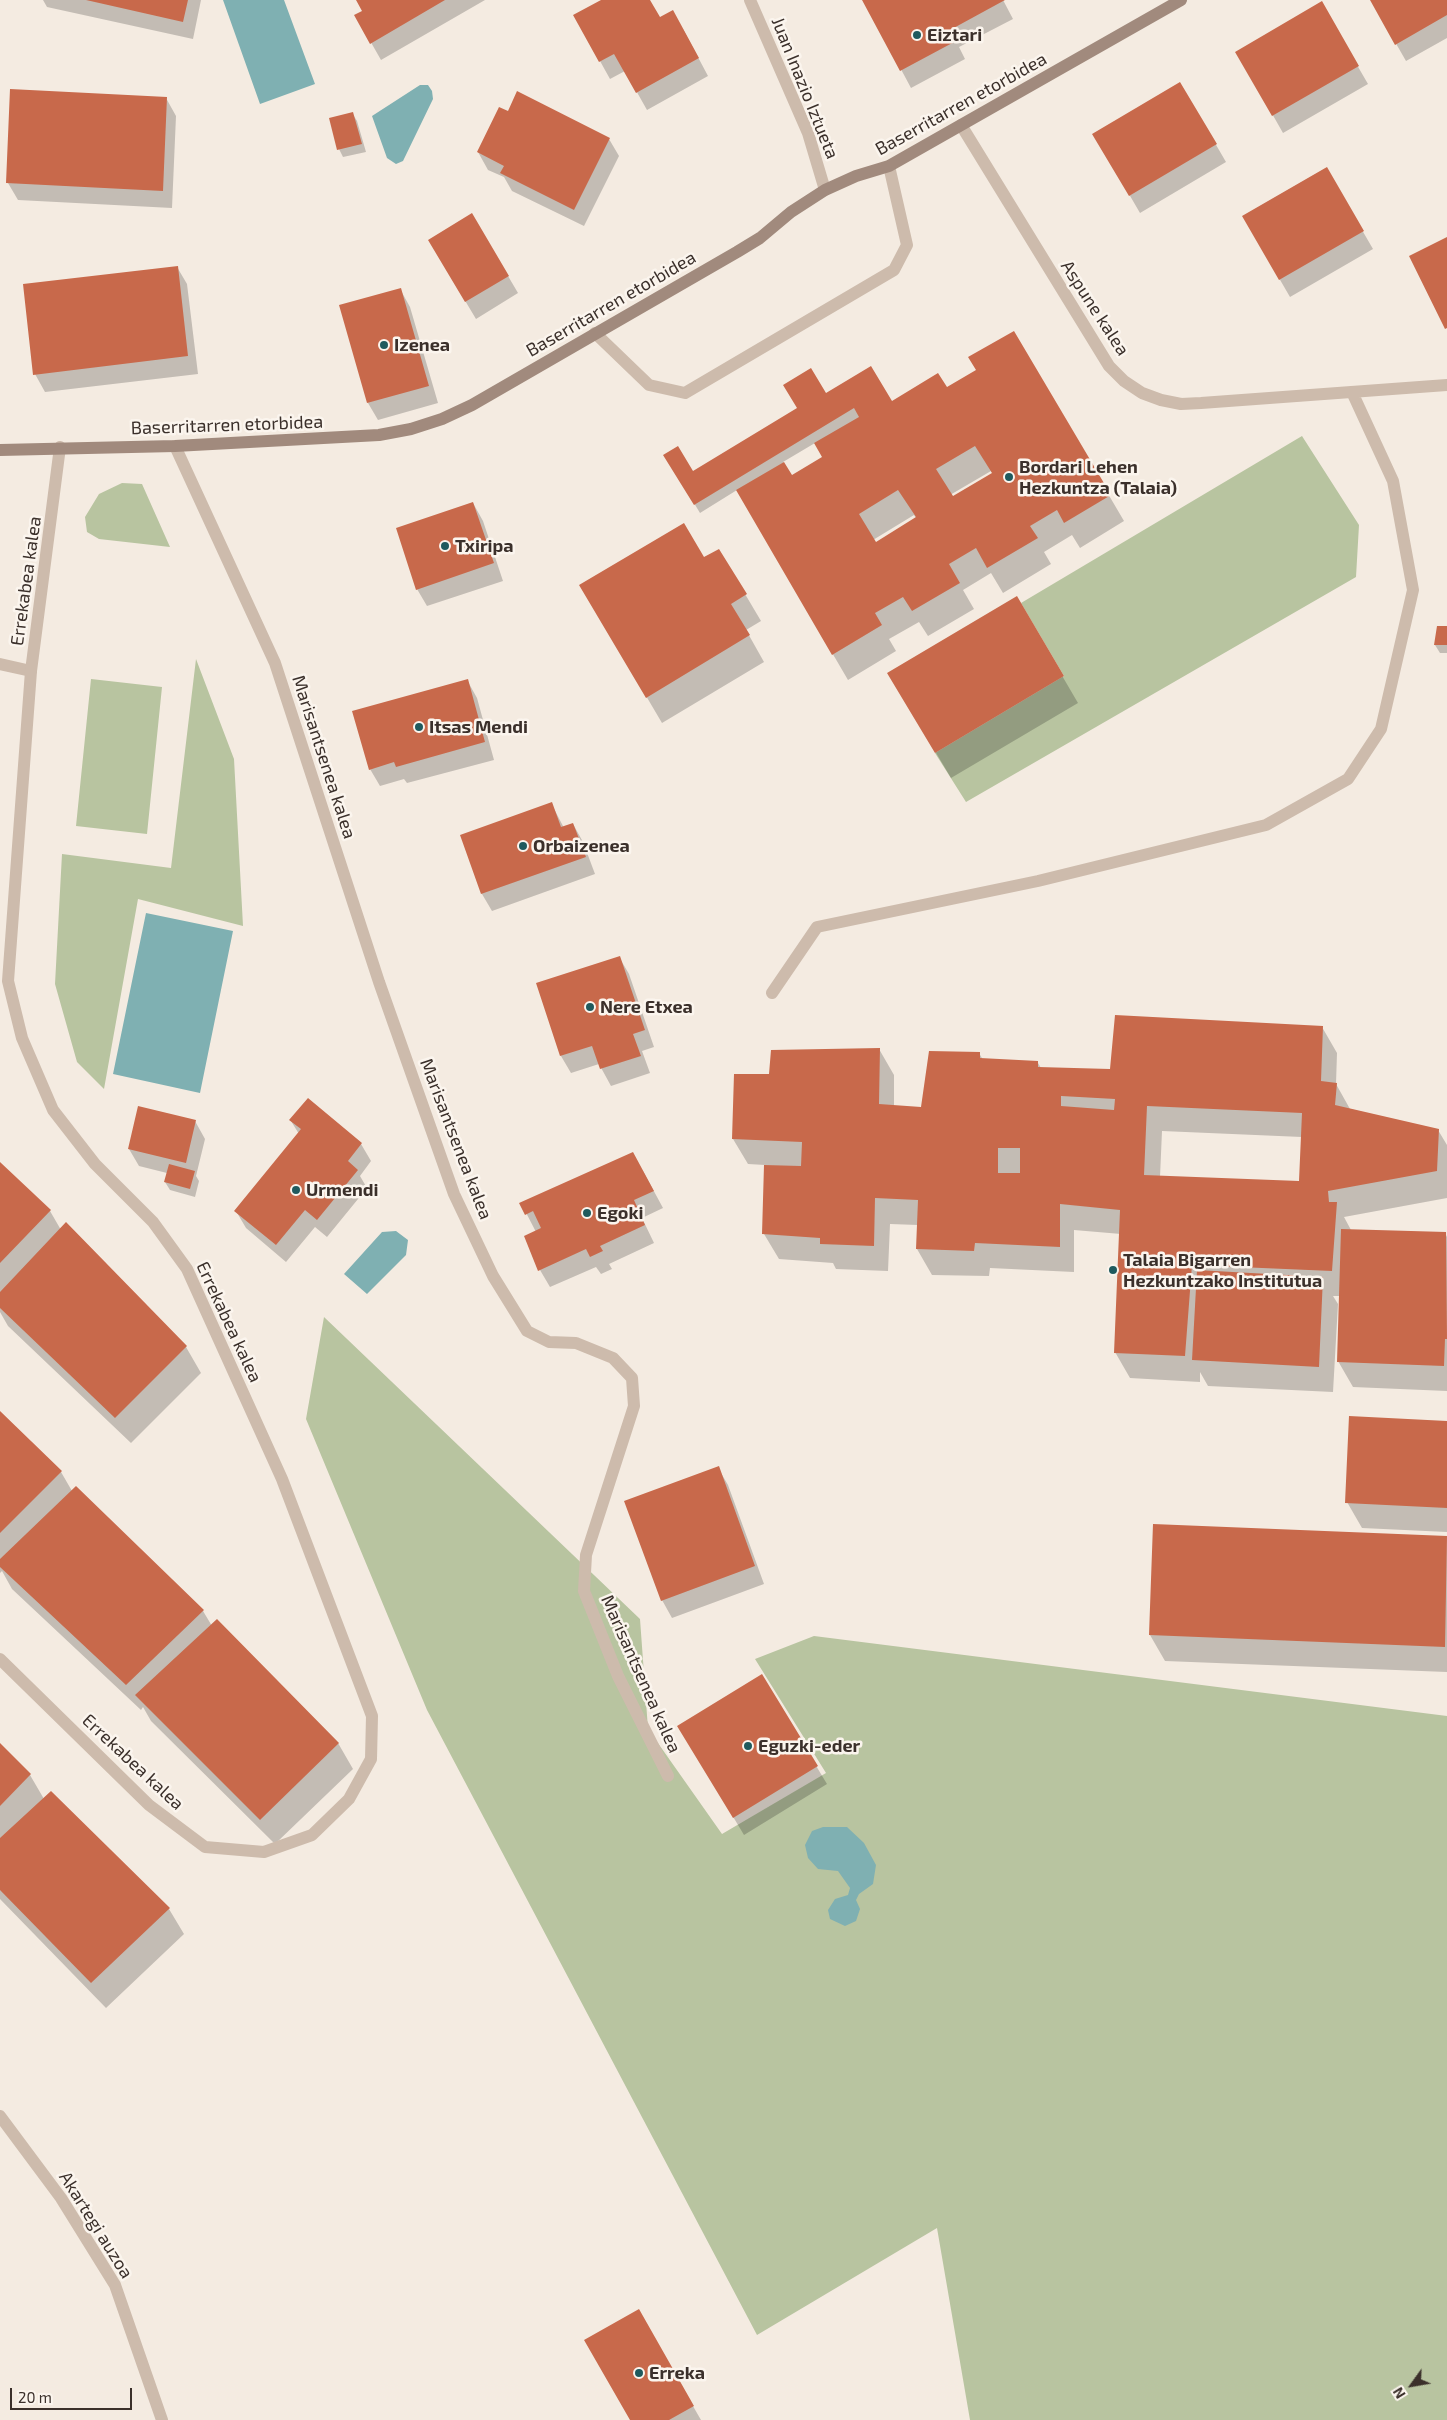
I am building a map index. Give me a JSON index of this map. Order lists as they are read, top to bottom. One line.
{"streets":{"street":["Juan Inazio Iztueta","Baserritarren etorbidea","Aspune kalea","Errekabea kalea","Marisantsenea kalea","Akartegi auzoa"]},"crossings":[["Juan Inazio Iztueta","Baserritarren etorbidea"],["Baserritarren etorbidea","Aspune kalea"],["Baserritarren etorbidea","Errekabea kalea"],["Baserritarren etorbidea","Marisantsenea kalea"]],"places":["Eiztari","Izenea","Bordari Lehen Hezkuntza (Talaia)","Txiripa","Itsas Mendi","Orbaizenea","Nere Etxea","Urmendi","Egoki","Talaia Bigarren Hezkuntzako Institutua","Eguzki-eder","Erreka"],"scale_bar":"20 m","north":"bottom left"}
